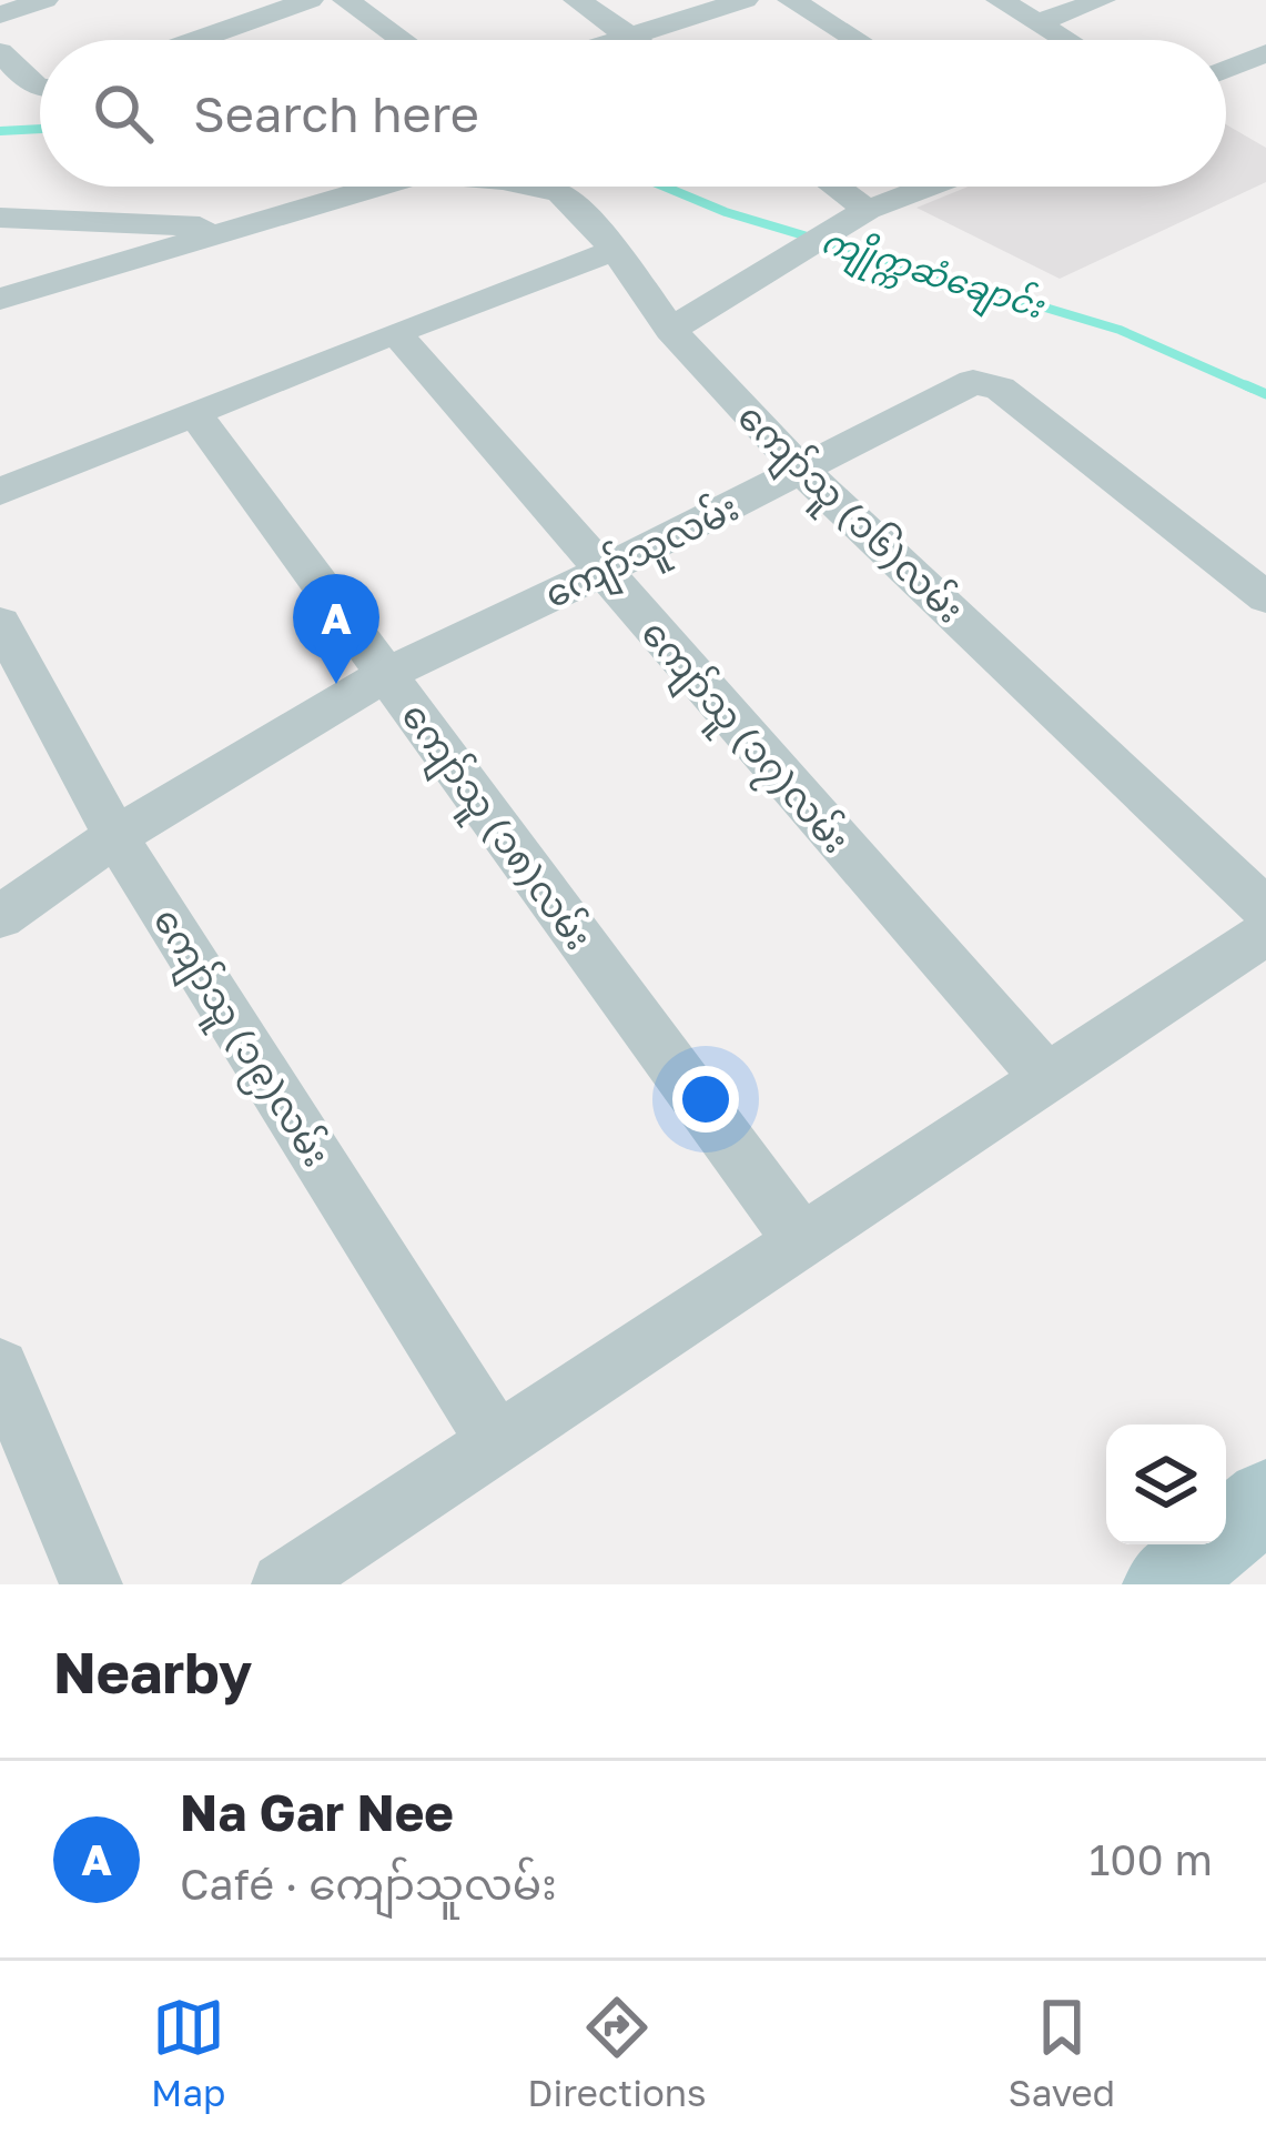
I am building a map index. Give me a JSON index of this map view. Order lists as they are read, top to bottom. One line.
{"streets":{"street":["ကျော်သူ (၁၆)လမ်း","ကျော်သူလမ်း","ကျော်သူ (၁၇)လမ်း","ကျော်သူ (၁၈)လမ်း","ကျော်သူ (၁၉)လမ်း"]},"crossings":[["ကျော်သူ (၁၆)လမ်း","ကျော်သူလမ်း"],["ကျော်သူလမ်း","ကျော်သူ (၁၇)လမ်း"],["ကျော်သူလမ်း","ကျော်သူ (၁၈)လမ်း"],["ကျော်သူလမ်း","ကျော်သူ (၁၉)လမ်း"]],"water":["ကျိုက္ကဆံချောင်း"],"page":{"search":"Search here","pins":"A","heading":"Nearby","list":[{"mark":"A","name":"Na Gar Nee","note":"Café · ကျော်သူလမ်း","value":"100 m"}],"nav":["Map","Directions","Saved"]}}
